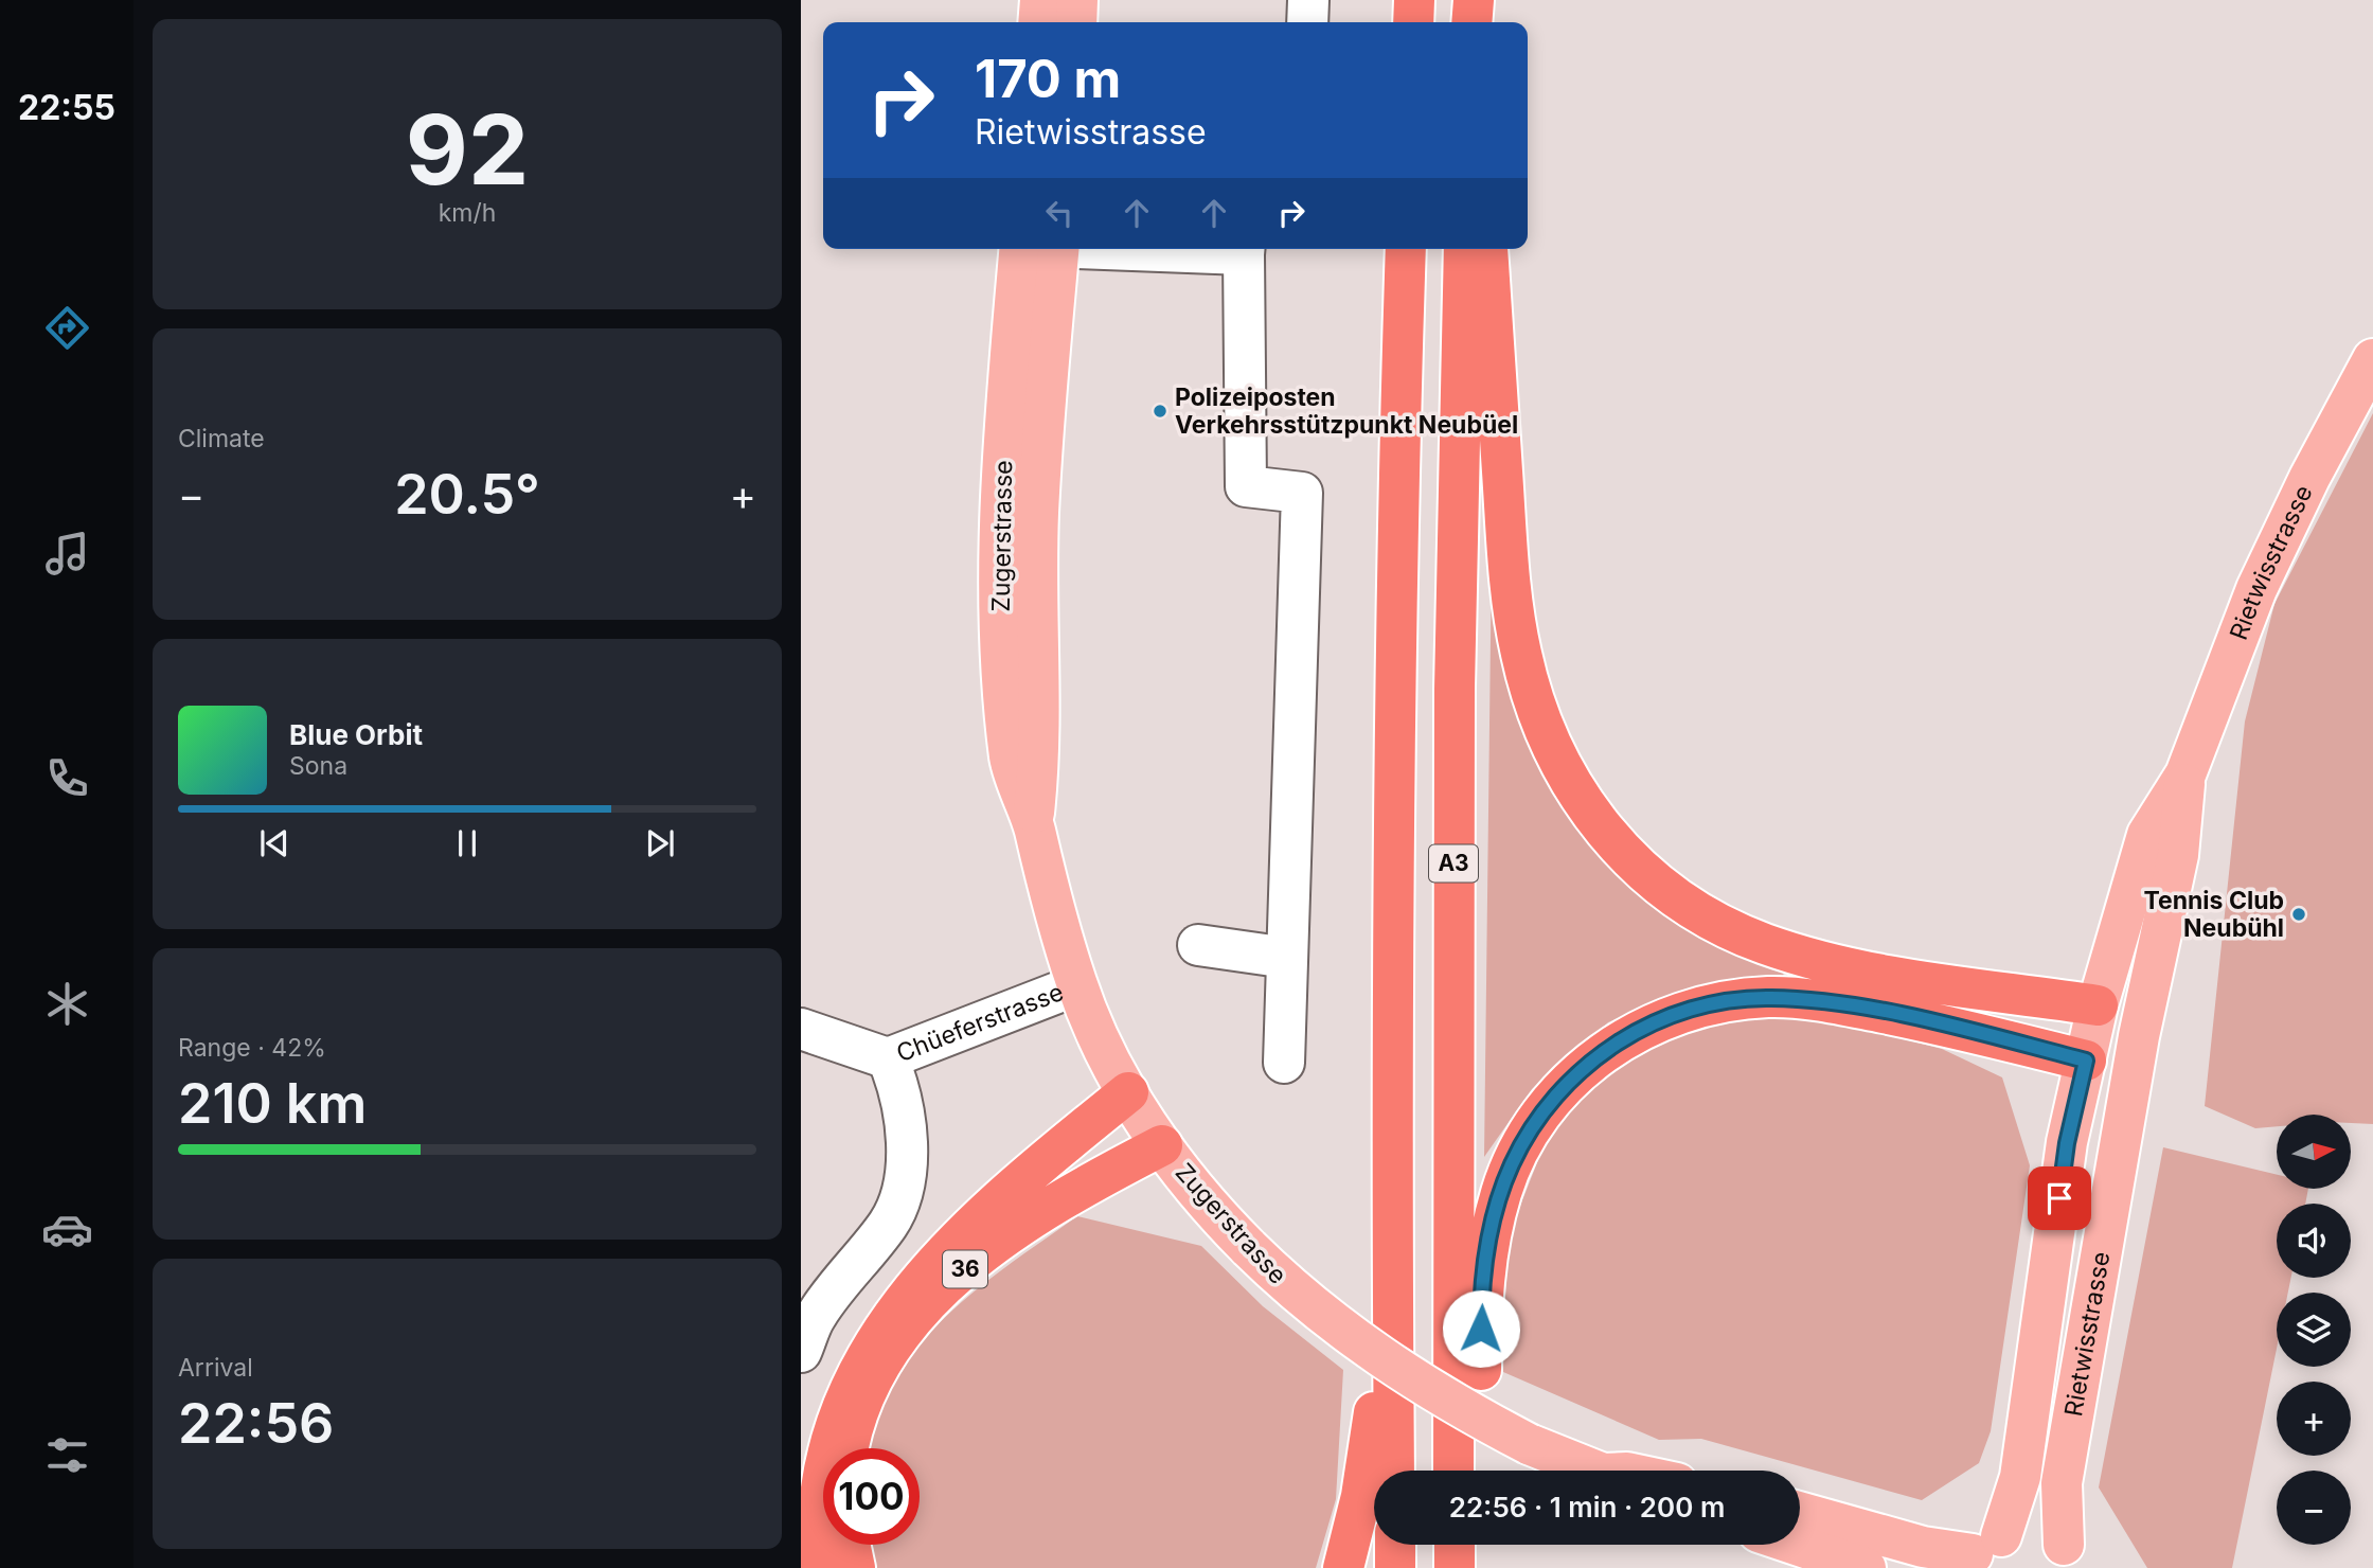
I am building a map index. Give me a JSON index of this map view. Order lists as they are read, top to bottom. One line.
{"streets":{"highway":["A3","36"],"main road":["Zugerstrasse","Rietwisstrasse"],"street":["Chüeferstrasse"]},"crossings":[["Zugerstrasse","Chüeferstrasse"],["Zugerstrasse","36"]],"places":["Polizeiposten Verkehrsstützpunkt Neubüel","Tennis Club Neubühl"],"north":"right","page":{"tabs":"22:55","tile":[["92","km/h"],"Climate",["Range · 42%","210 km"],["Arrival","22:56"]],"turn":["170 m","Rietwisstrasse"],"heat":["−","20.5°","+"],"song":["Blue Orbit","Sona"],"map_buttons":["+","−"],"limit":"100","trip":"22:56 · 1 min · 200 m"}}
